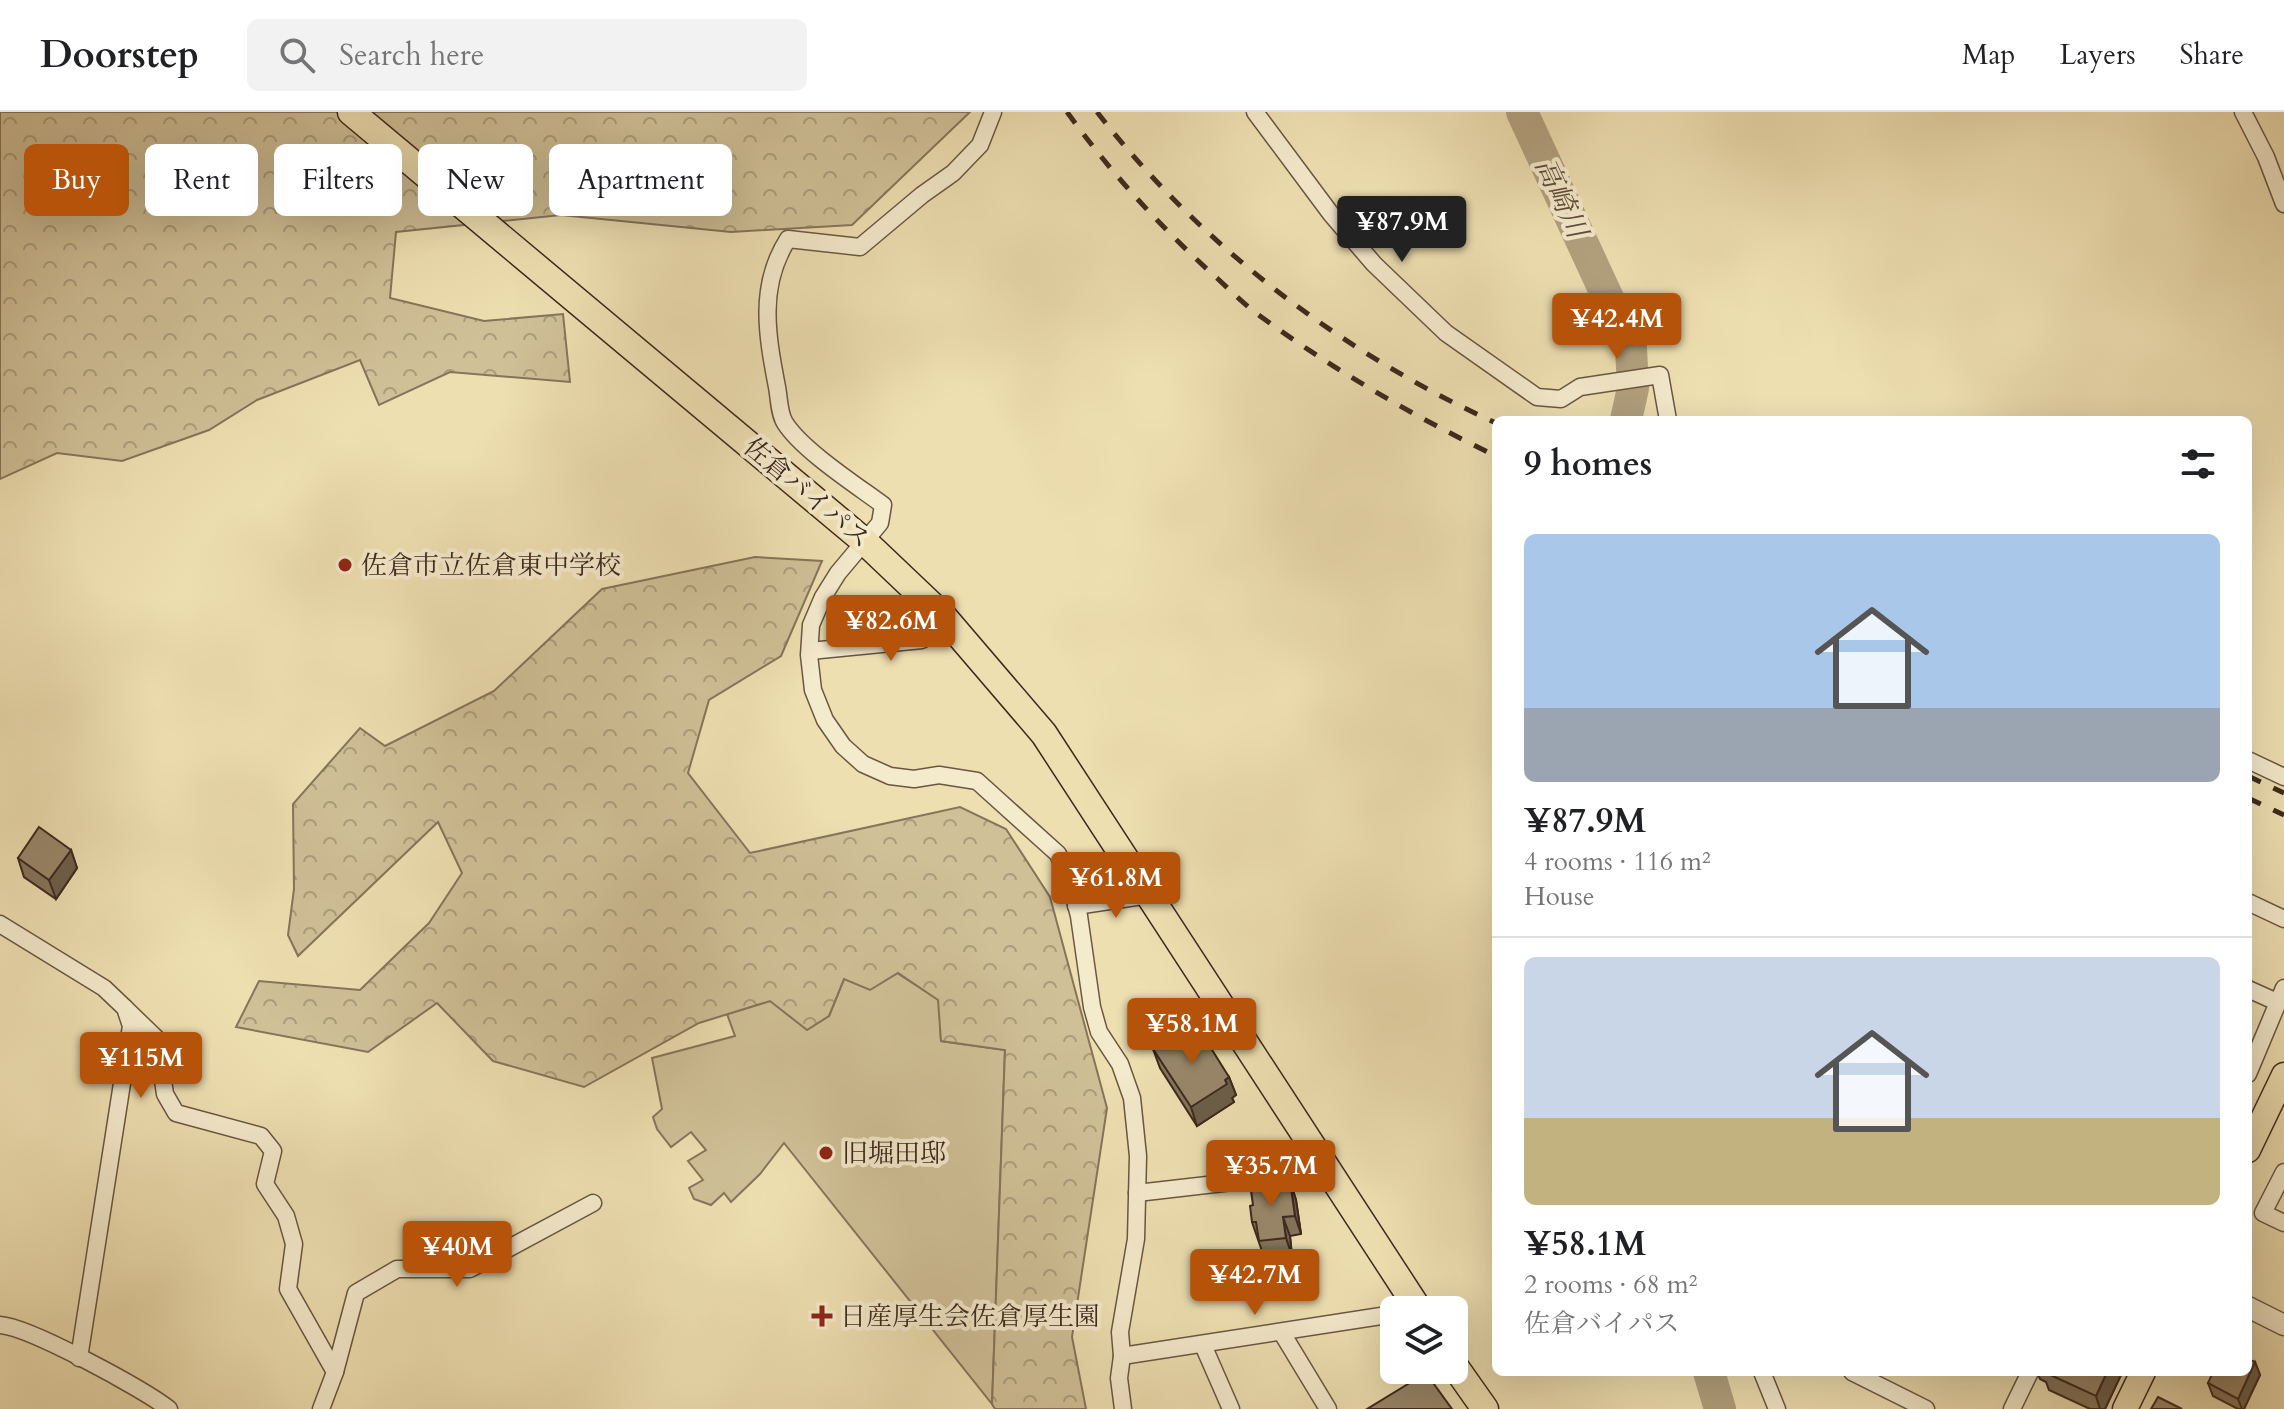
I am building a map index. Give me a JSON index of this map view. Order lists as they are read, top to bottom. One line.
{"streets":{"highway":["佐倉バイパス"]},"water":["高崎川"],"places":{"other":["佐倉市立佐倉東中学校","旧堀田邸"],"health":["日産厚生会佐倉厚生園"]},"page":{"header":"Doorstep","search":"Search here","nav":["Map","Layers","Share"],"chip":["Buy","Rent","Filters","New","Apartment"],"price":["¥87.9M","¥42.4M","¥82.6M","¥61.8M","¥58.1M","¥115M","¥35.7M","¥40M","¥42.7M"],"heading":"9 homes","list":[{"name":"¥87.9M","note":"4 rooms · 116 m² · House"},{"name":"¥58.1M","note":"2 rooms · 68 m² · 佐倉バイパス"}]}}
